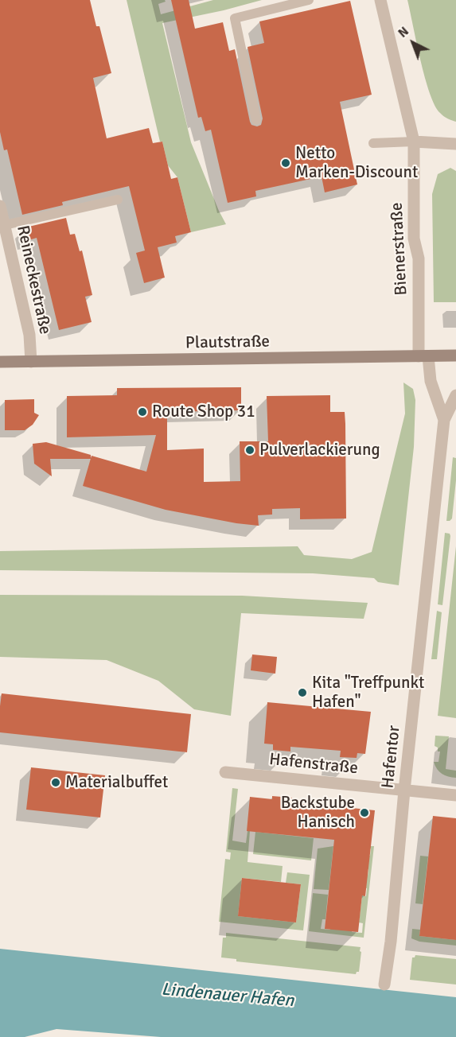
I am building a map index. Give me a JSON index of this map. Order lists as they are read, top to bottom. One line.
{"streets":{"main road":["Plautstraße"],"street":["Bienerstraße","Reineckestraße","Hafentor","Hafenstraße"]},"crossings":[["Bienerstraße","Plautstraße"],["Bienerstraße","Hafentor"],["Reineckestraße","Plautstraße"],["Plautstraße","Hafentor"],["Hafentor","Hafenstraße"]],"water":["Lindenauer Hafen"],"places":["Netto Marken-Discount","Route Shop 31","Pulverlackierung","Kita \"Treffpunkt Hafen\"","Materialbuffet","Backstube Hanisch"],"north":"top left"}
